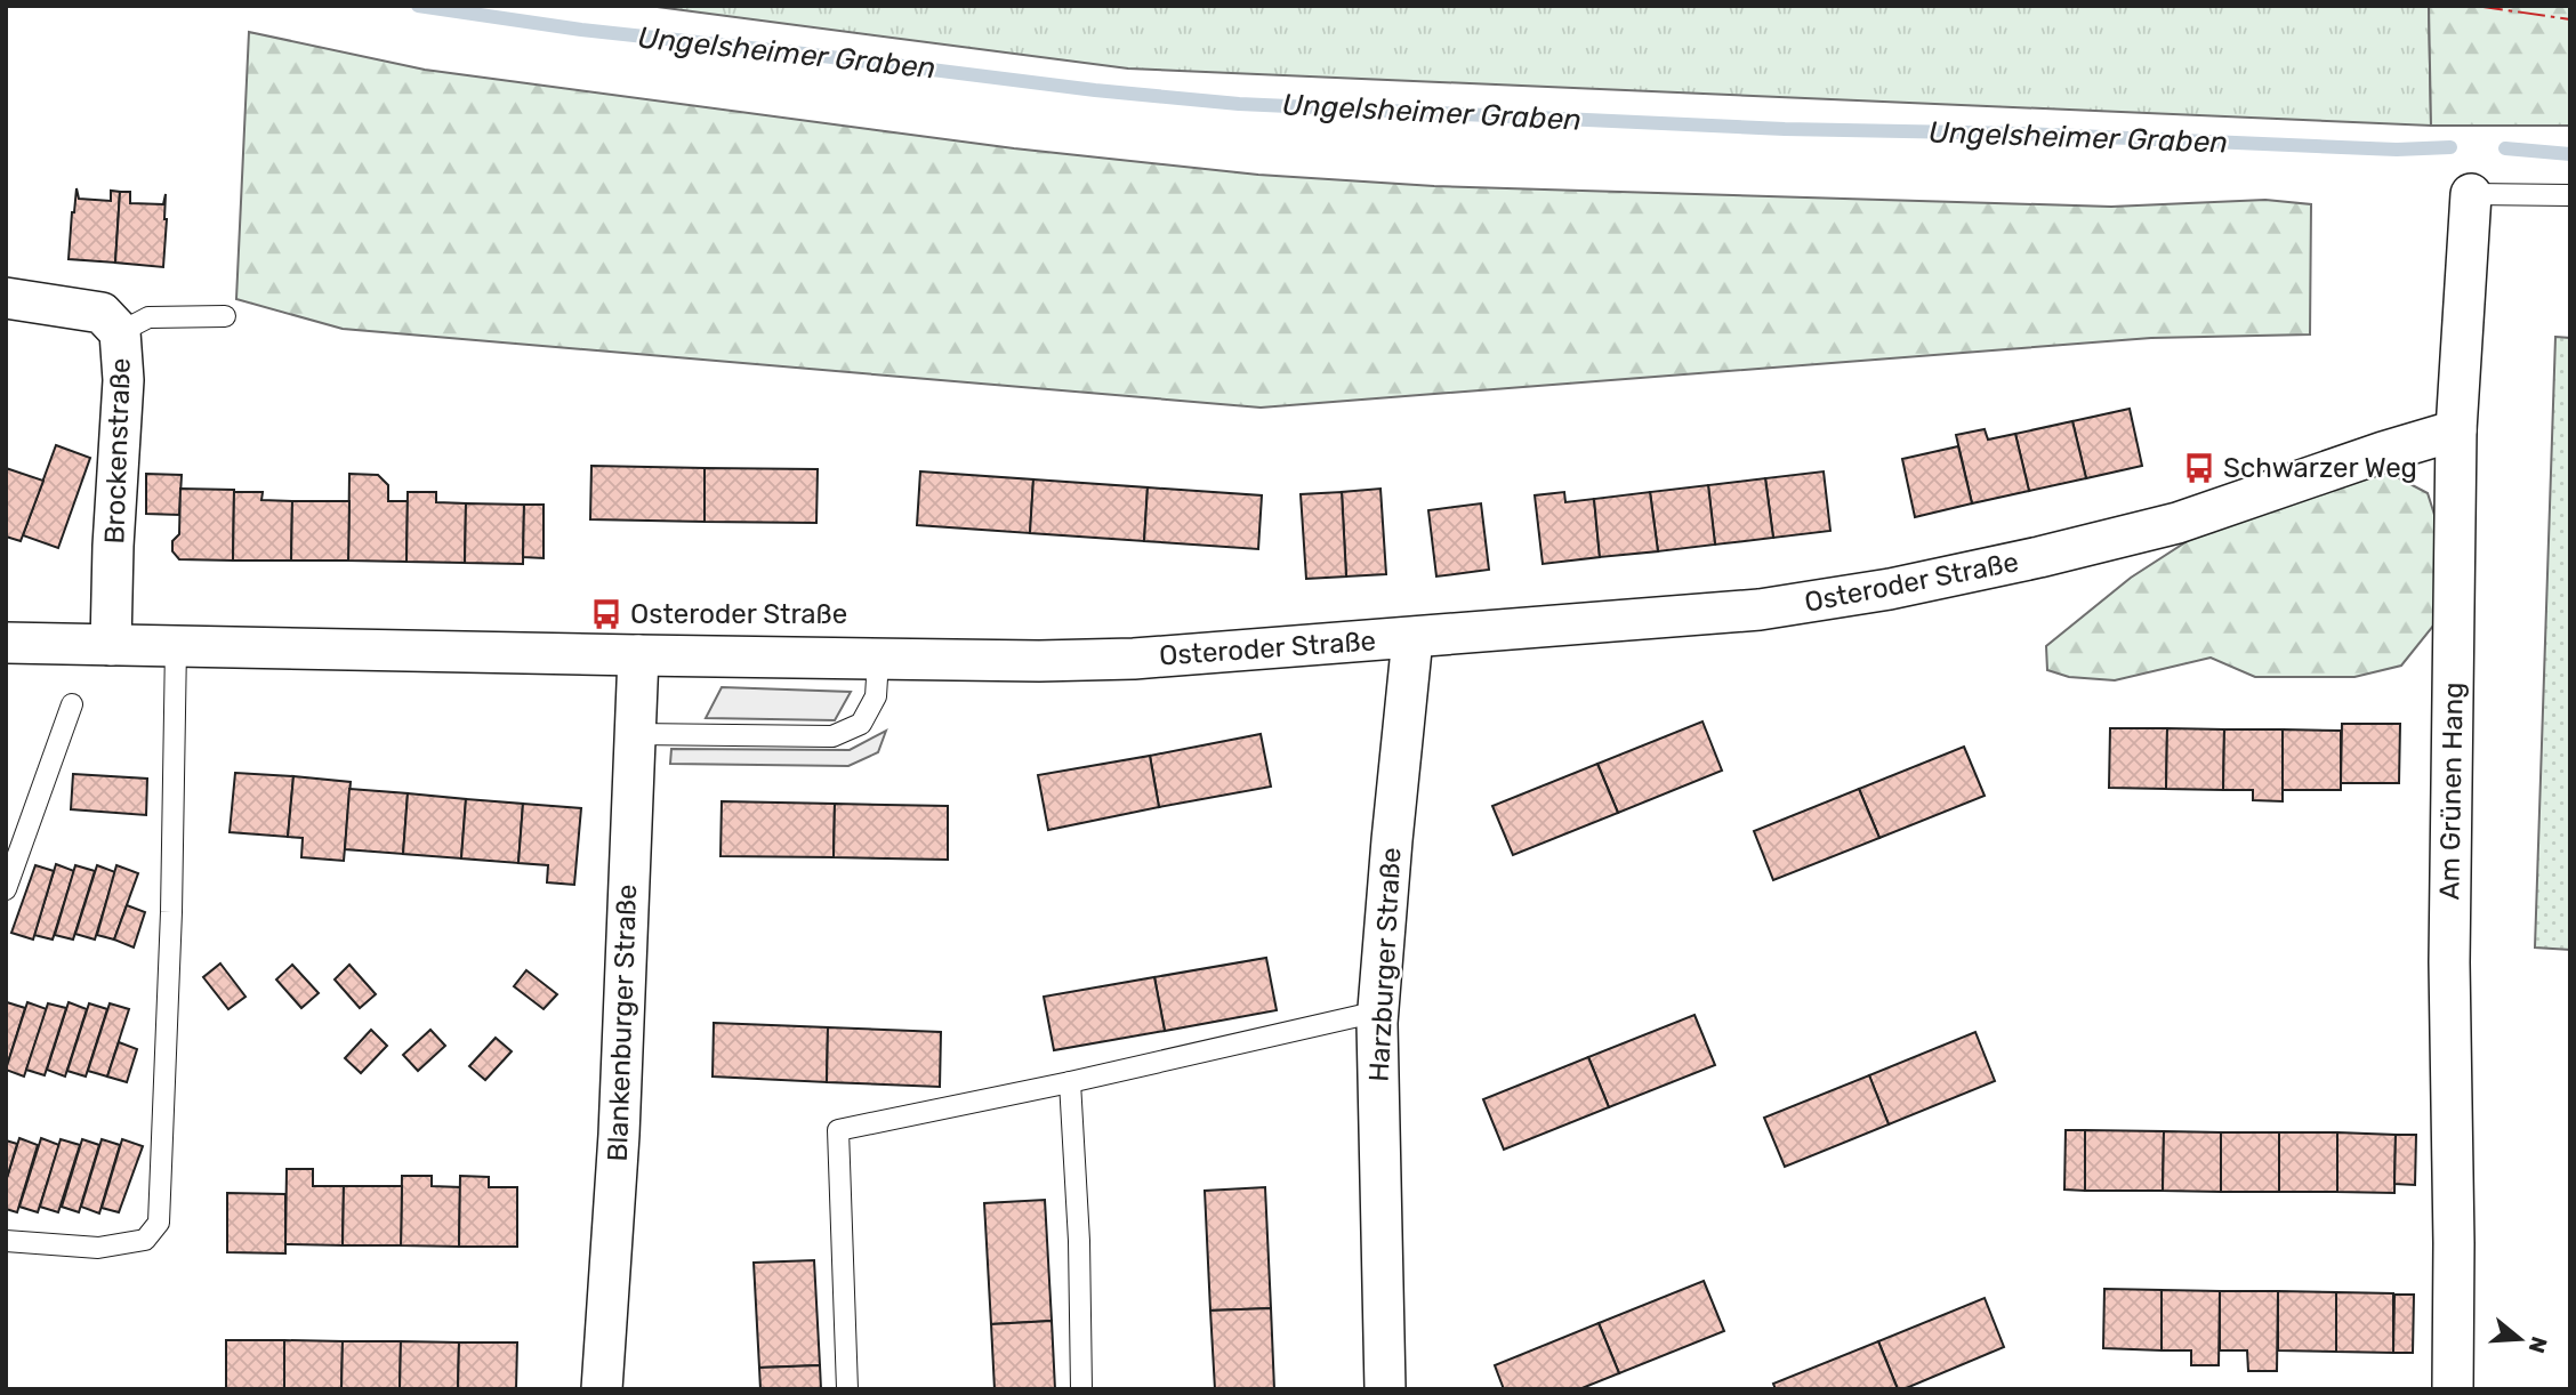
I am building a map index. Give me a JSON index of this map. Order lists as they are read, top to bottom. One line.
{"streets":{"street":["Brockenstraße","Osteroder Straße","Am Grünen Hang","Harzburger Straße","Blankenburger Straße"]},"crossings":[["Brockenstraße","Osteroder Straße"],["Osteroder Straße","Am Grünen Hang"],["Osteroder Straße","Harzburger Straße"],["Osteroder Straße","Blankenburger Straße"]],"water":["Ungelsheimer Graben"],"places":{"bus stop":["Schwarzer Weg","Osteroder Straße"]},"north":"right"}
